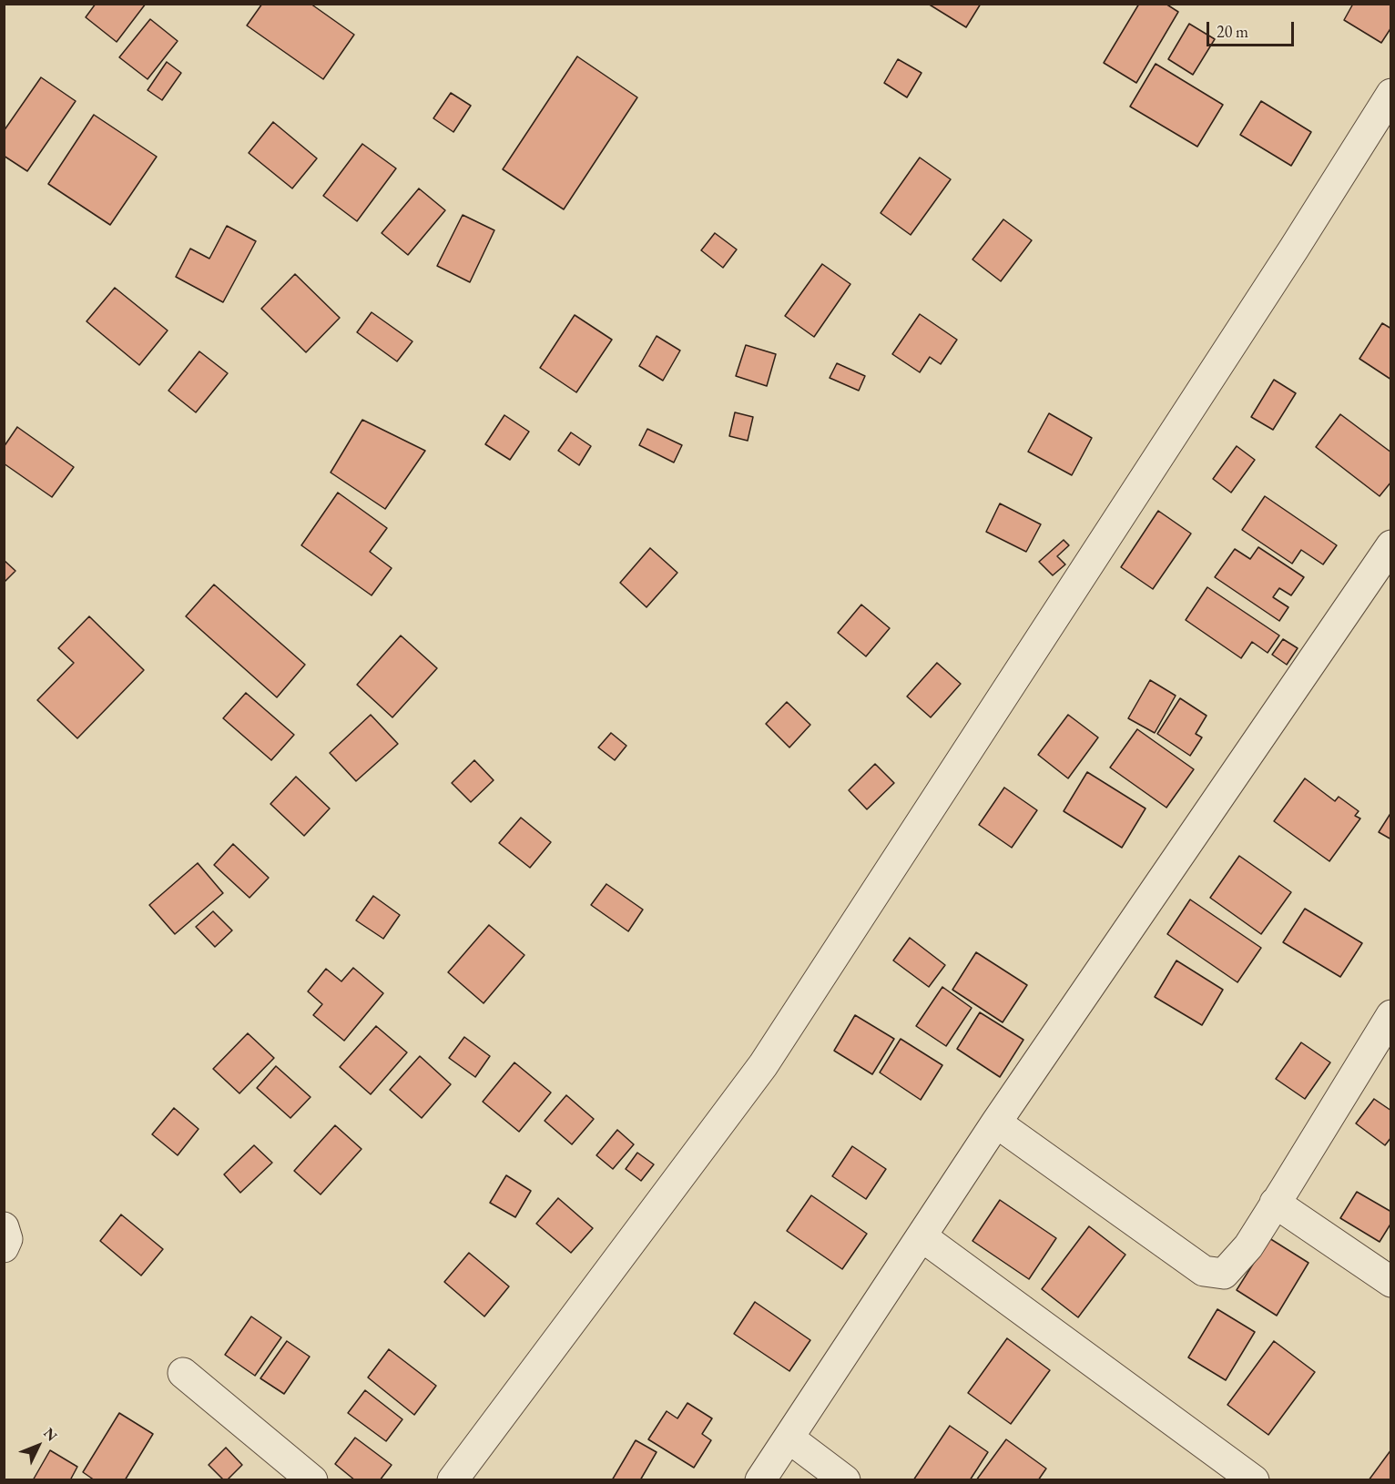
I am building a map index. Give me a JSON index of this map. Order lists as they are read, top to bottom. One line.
{"scale_bar":"20 m","north":"top right"}
